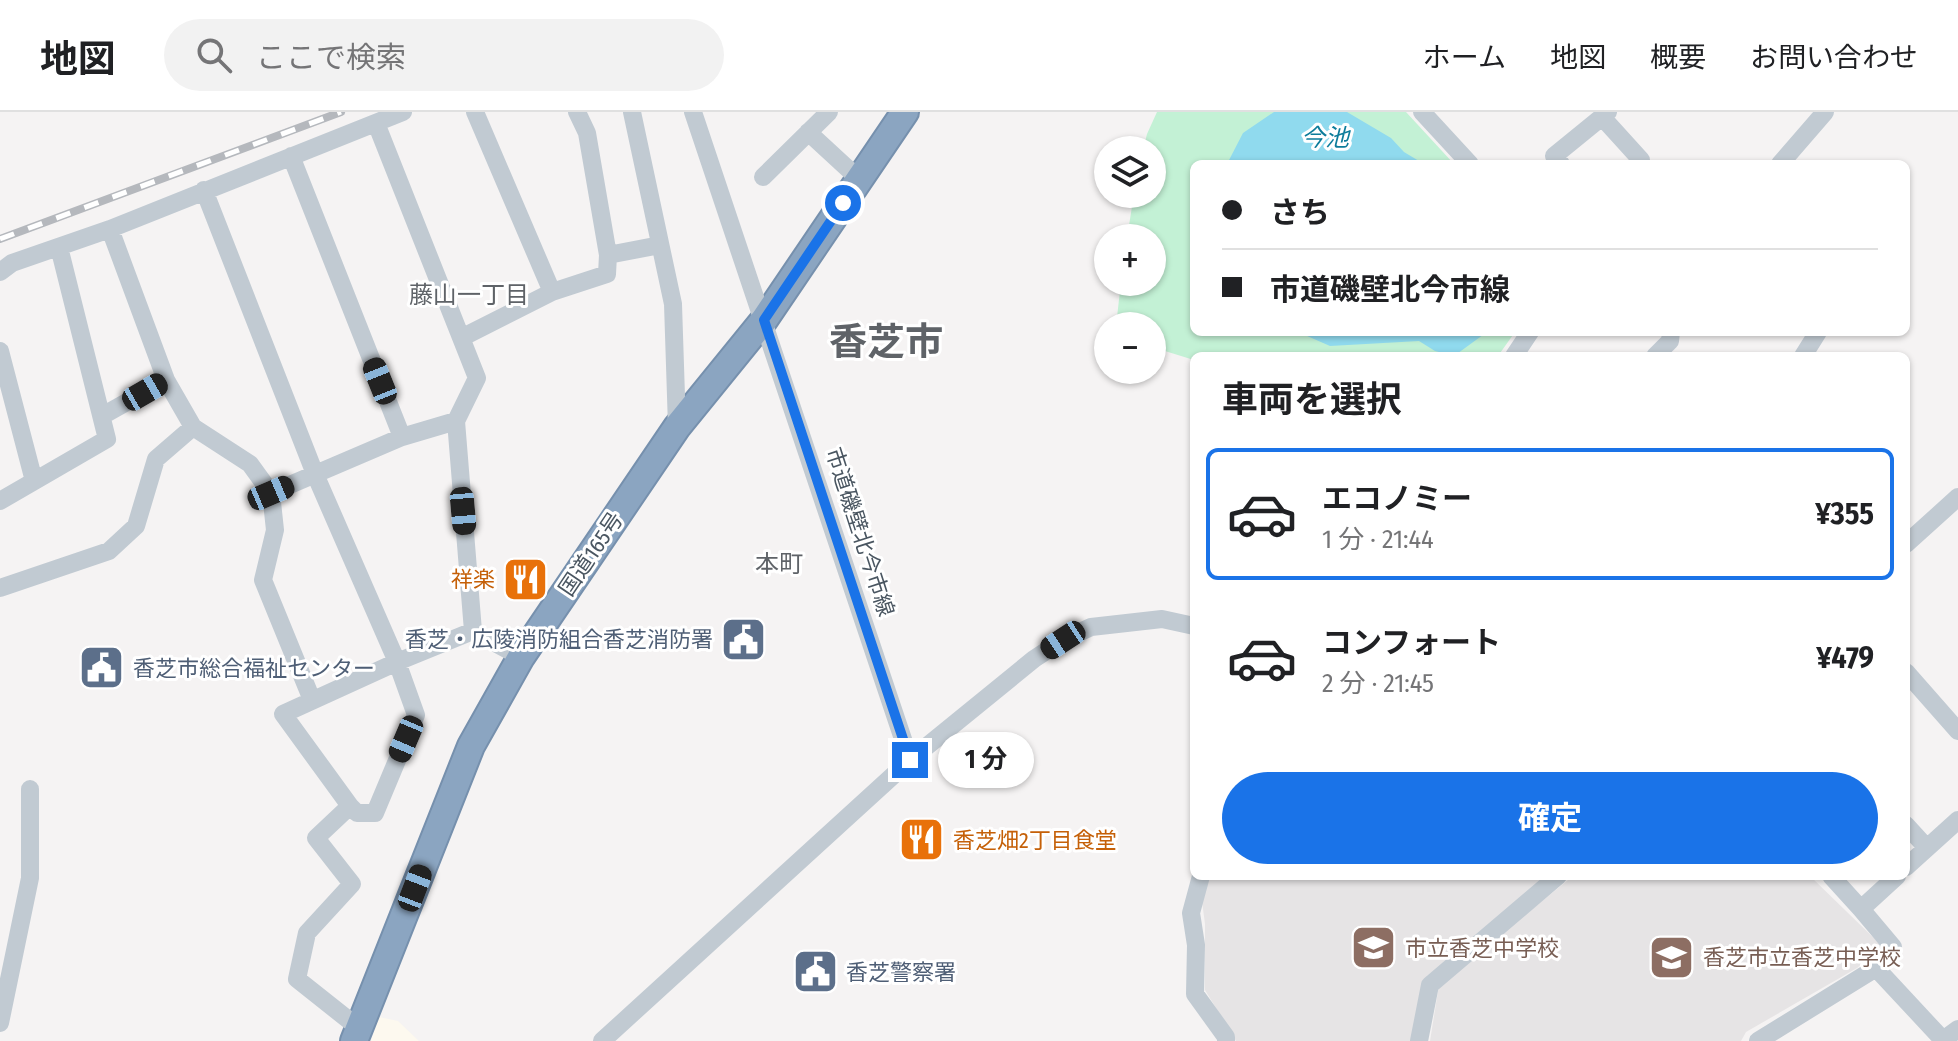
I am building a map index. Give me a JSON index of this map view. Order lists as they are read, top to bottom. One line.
{"streets":{"highway":["国道165号"],"street":["市道磯壁北今市線"]},"crossings":[["市道磯壁北今市線","国道165号"]],"districts":["藤山一丁目","香芝市","本町"],"water":["今池"],"places":{"restaurant":["祥楽","香芝畑2丁目食堂"],"public building":["香芝・広陵消防組合香芝消防署","香芝市総合福祉センター","香芝警察署"],"school or university":["市立香芝中学校","香芝市立香芝中学校"]},"page":{"header":"地図","search":"ここで検索","nav":["ホーム","地図","概要","お問い合わせ"],"map_buttons":["+","−"],"banner":["さち","市道磯壁北今市線"],"heading":"車両を選択","list":[{"name":"エコノミー","note":"1 分 · 21:44","value":"¥355"},{"name":"コンフォート","note":"2 分 · 21:45","value":"¥479"}],"bubble":"1 分","buttons":"確定"}}
